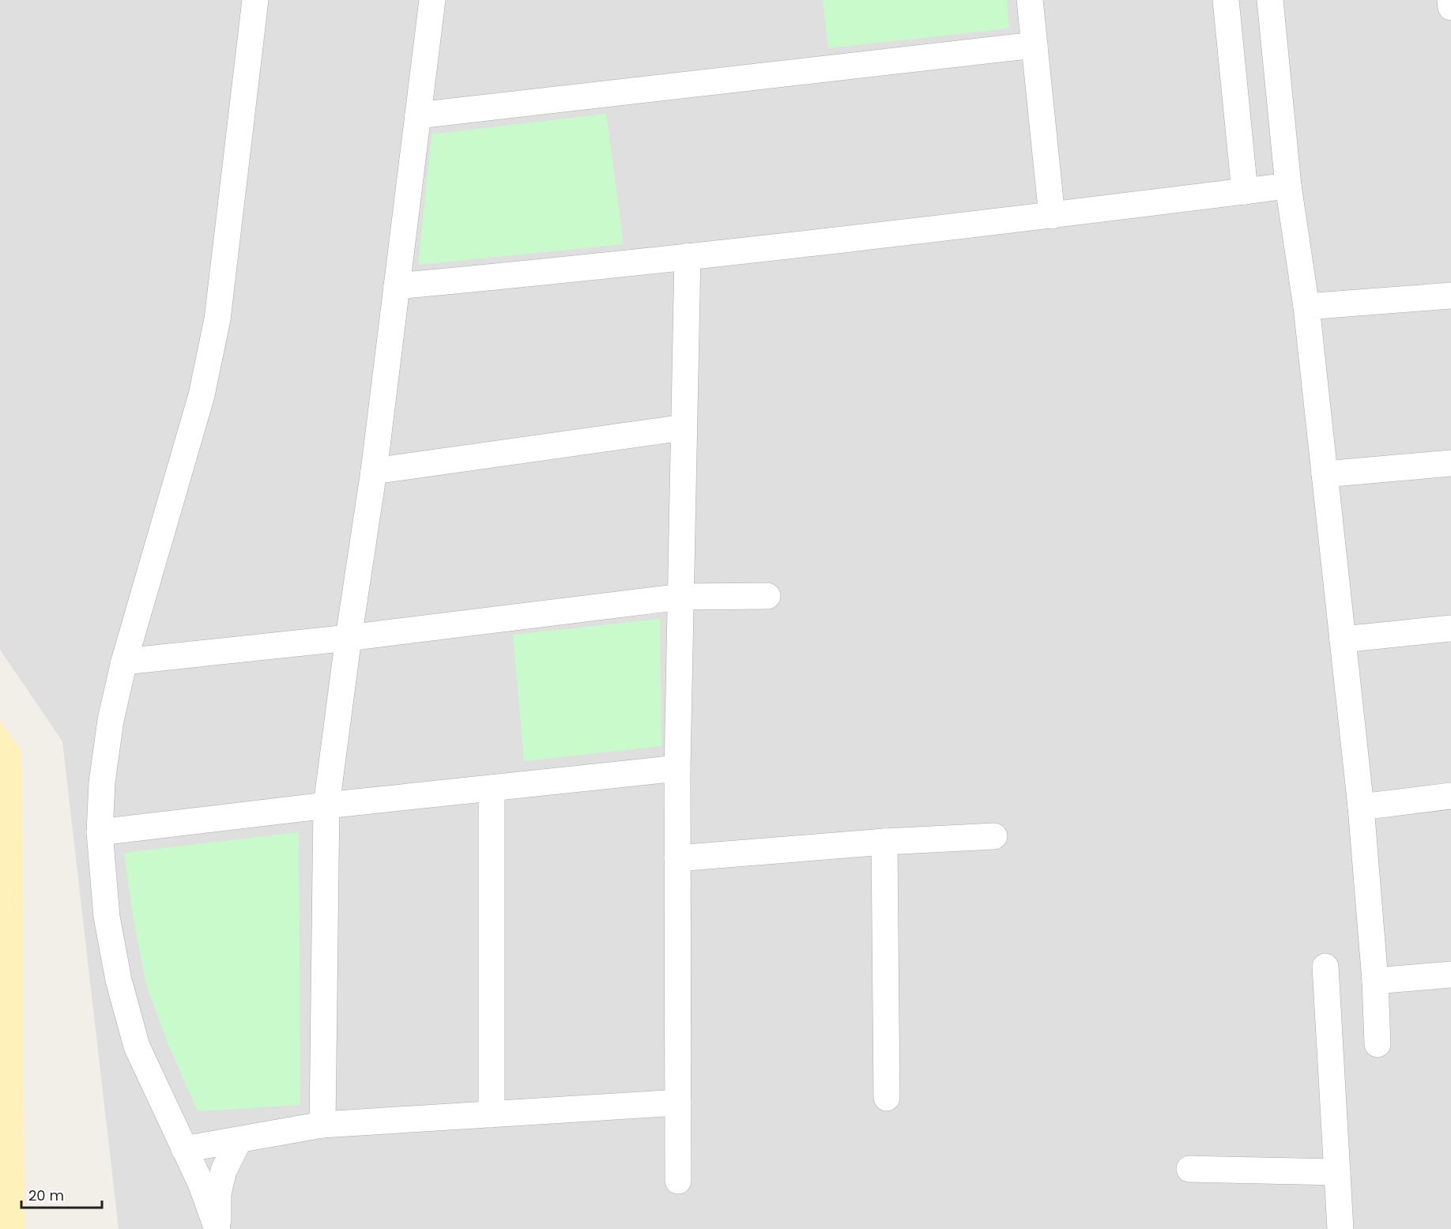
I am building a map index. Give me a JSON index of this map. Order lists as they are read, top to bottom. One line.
{"scale_bar":"20 m"}
